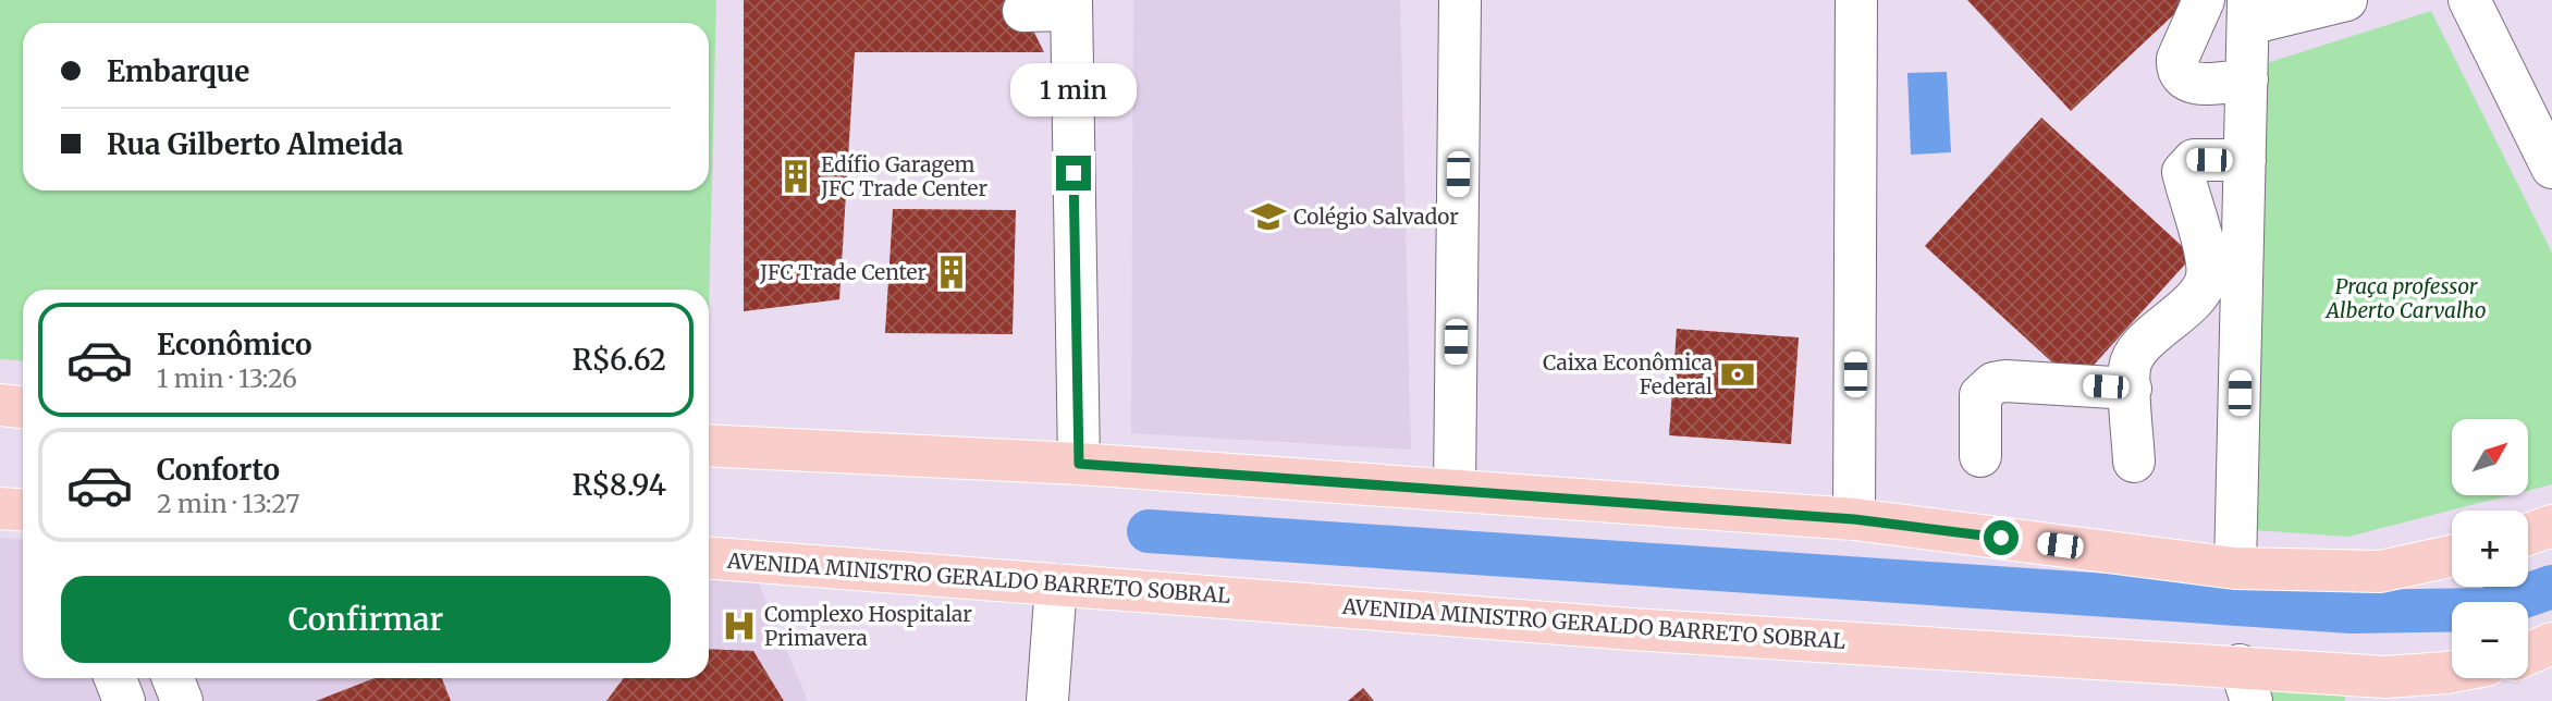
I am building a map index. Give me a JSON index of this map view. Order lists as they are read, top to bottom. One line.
{"streets":{"main road":["AVENIDA MINISTRO GERALDO BARRETO SOBRAL"]},"parks":["Praça professor Alberto Carvalho"],"places":{"building":["Edífio Garagem JFC Trade Center","JFC Trade Center"],"school or university":["Colégio Salvador"],"bank":["Caixa Econômica Federal"],"hospital":["Complexo Hospitalar Primavera"]},"north":"top right","page":{"banner":["Embarque","Rua Gilberto Almeida"],"bubble":"1 min","list":[{"name":"Econômico","note":"1 min · 13:26","value":"R$6.62"},{"name":"Conforto","note":"2 min · 13:27","value":"R$8.94"}],"map_buttons":["+","−"],"buttons":"Confirmar"}}
